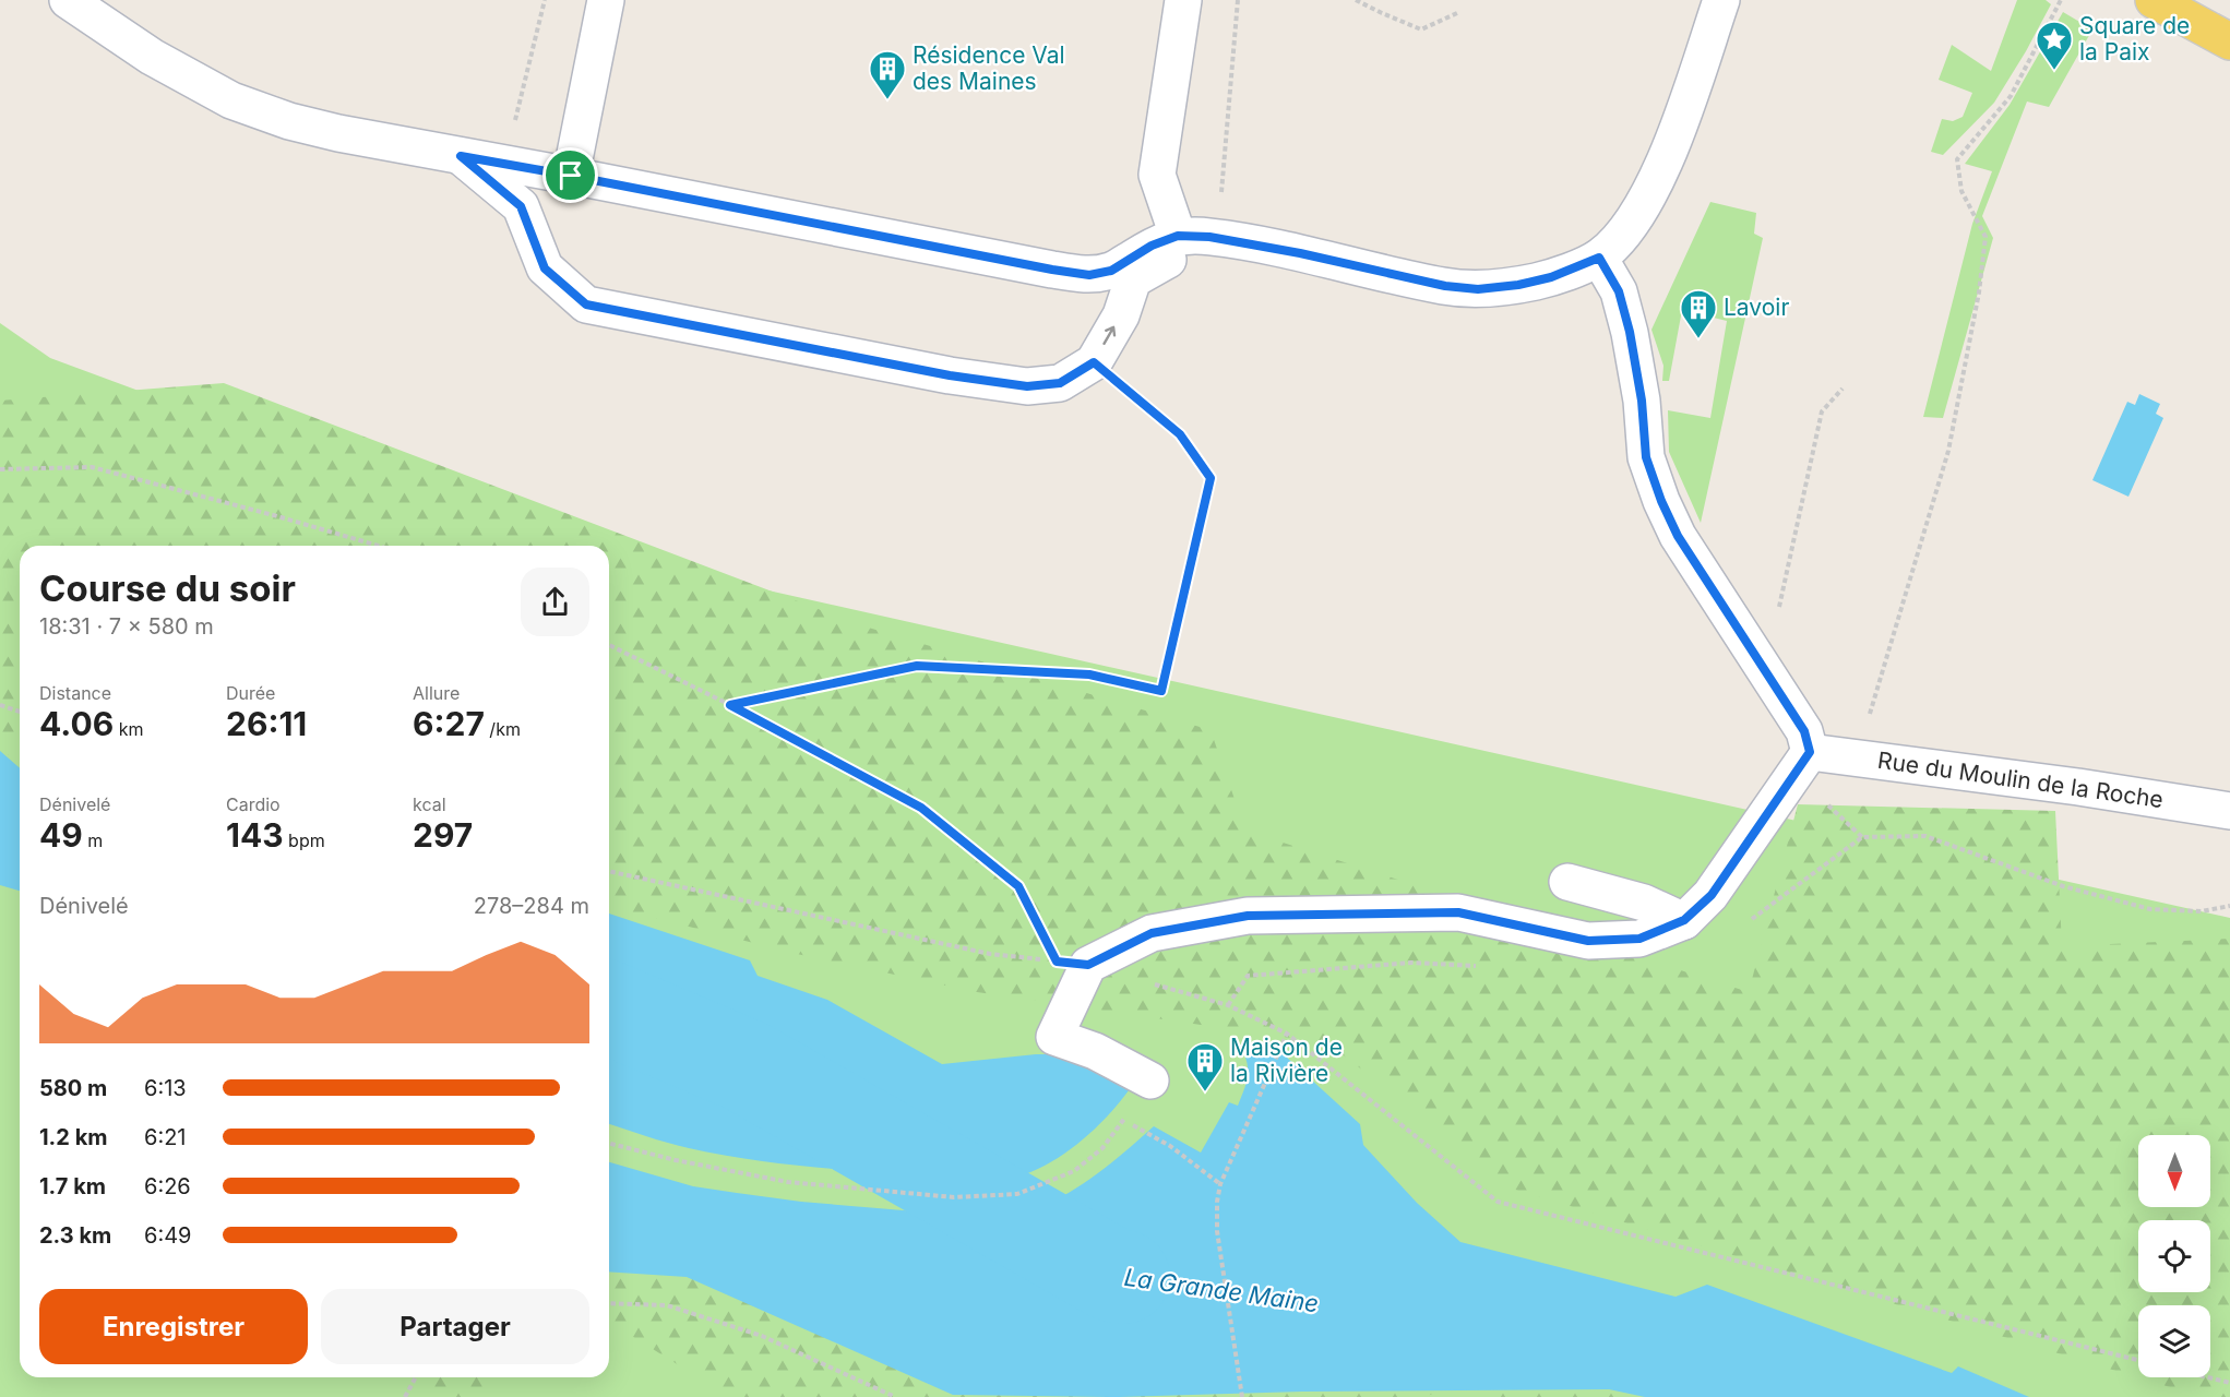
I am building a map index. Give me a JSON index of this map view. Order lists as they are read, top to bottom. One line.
{"streets":{"street":["Rue du Moulin de la Roche"]},"water":["La Grande Maine"],"places":{"place":["Square de la Paix"],"building":["Résidence Val des Maines","Lavoir","Maison de la Rivière"]},"north":"bottom","page":{"heading":["Course du soir","18:31 · 7 × 580 m"],"stats":[["Distance","4.06 km"],["Durée","26:11"],["Allure","6:27 /km"],["Dénivelé","49 m"],["Cardio","143 bpm"],["kcal","297"]],"chart":["Dénivelé","278–284 m"],"list":[{"name":"580 m","note":"6:13"},{"name":"1.2 km","note":"6:21"},{"name":"1.7 km","note":"6:26"},{"name":"2.3 km","note":"6:49"}],"buttons":["Enregistrer","Partager"]}}
